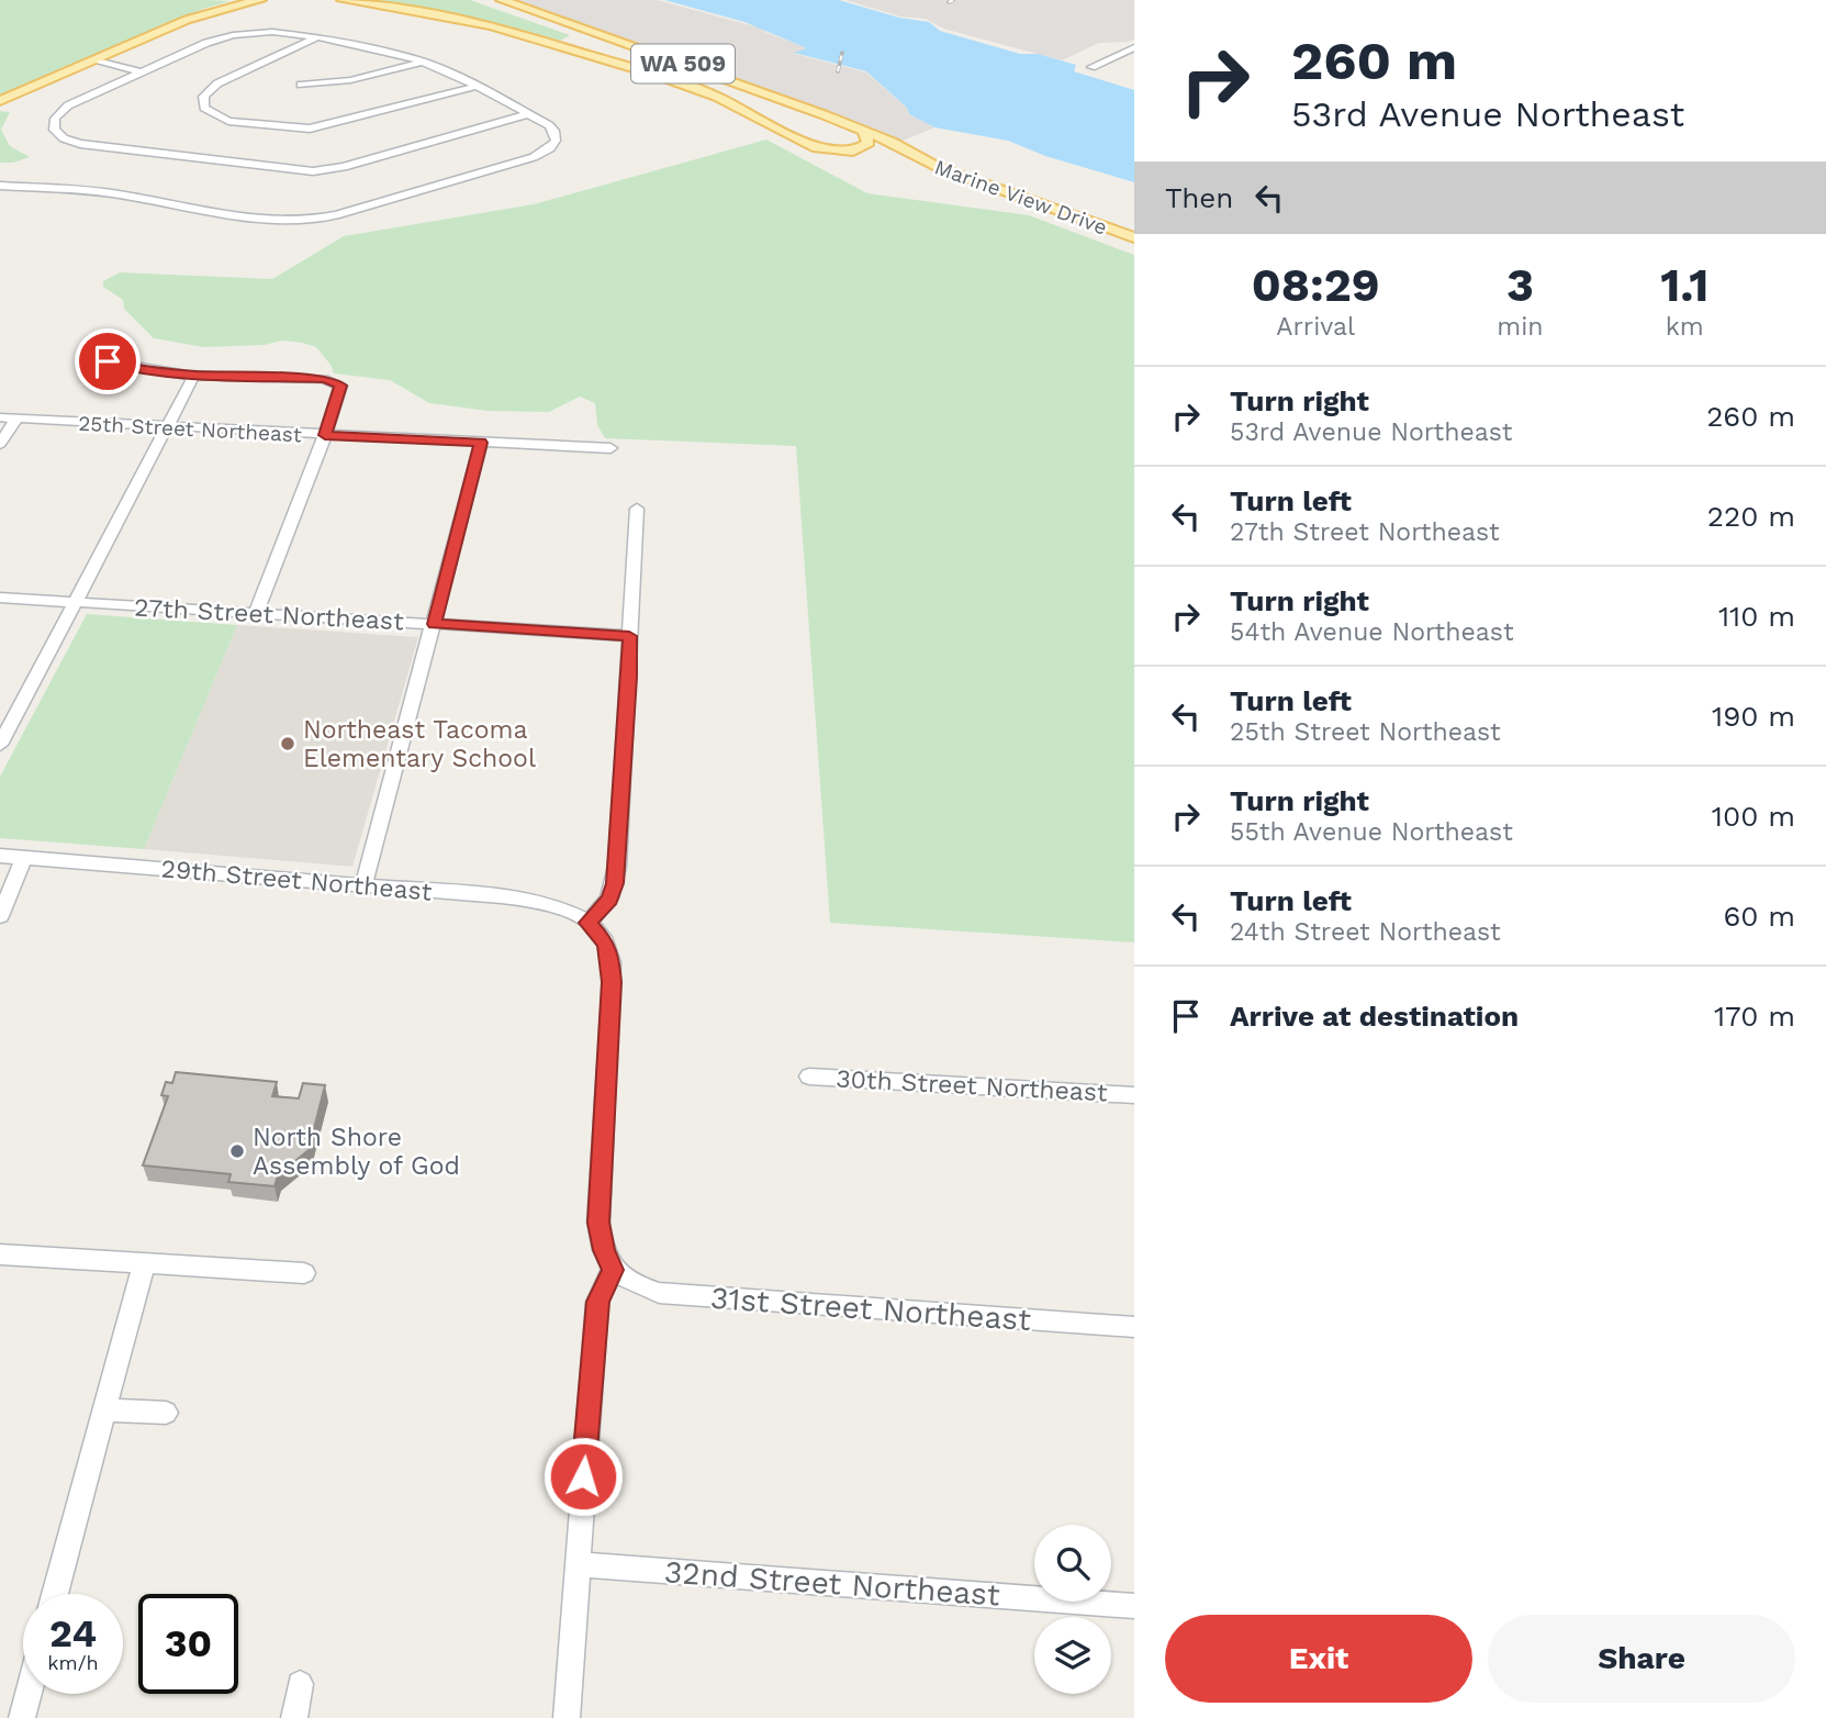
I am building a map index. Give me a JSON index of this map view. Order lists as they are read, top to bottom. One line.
{"streets":{"main road":["WA 509","Marine View Drive"],"street":["25th Street Northeast","27th Street Northeast","29th Street Northeast","30th Street Northeast","31st Street Northeast","32nd Street Northeast"]},"places":["Northeast Tacoma Elementary School","North Shore Assembly of God"],"page":{"turn":["260 m","53rd Avenue Northeast"],"then":"Then","eta":["08:29","Arrival","3","min","1.1","km"],"list":[{"name":"Turn right","note":"53rd Avenue Northeast","value":"260 m"},{"name":"Turn left","note":"27th Street Northeast","value":"220 m"},{"name":"Turn right","note":"54th Avenue Northeast","value":"110 m"},{"name":"Turn left","note":"25th Street Northeast","value":"190 m"},{"name":"Turn right","note":"55th Avenue Northeast","value":"100 m"},{"name":"Turn left","note":"24th Street Northeast","value":"60 m"},{"name":"Arrive at destination","value":"170 m"}],"speed":"24 km/h","limit":"30","buttons":["Exit","Share"]}}
